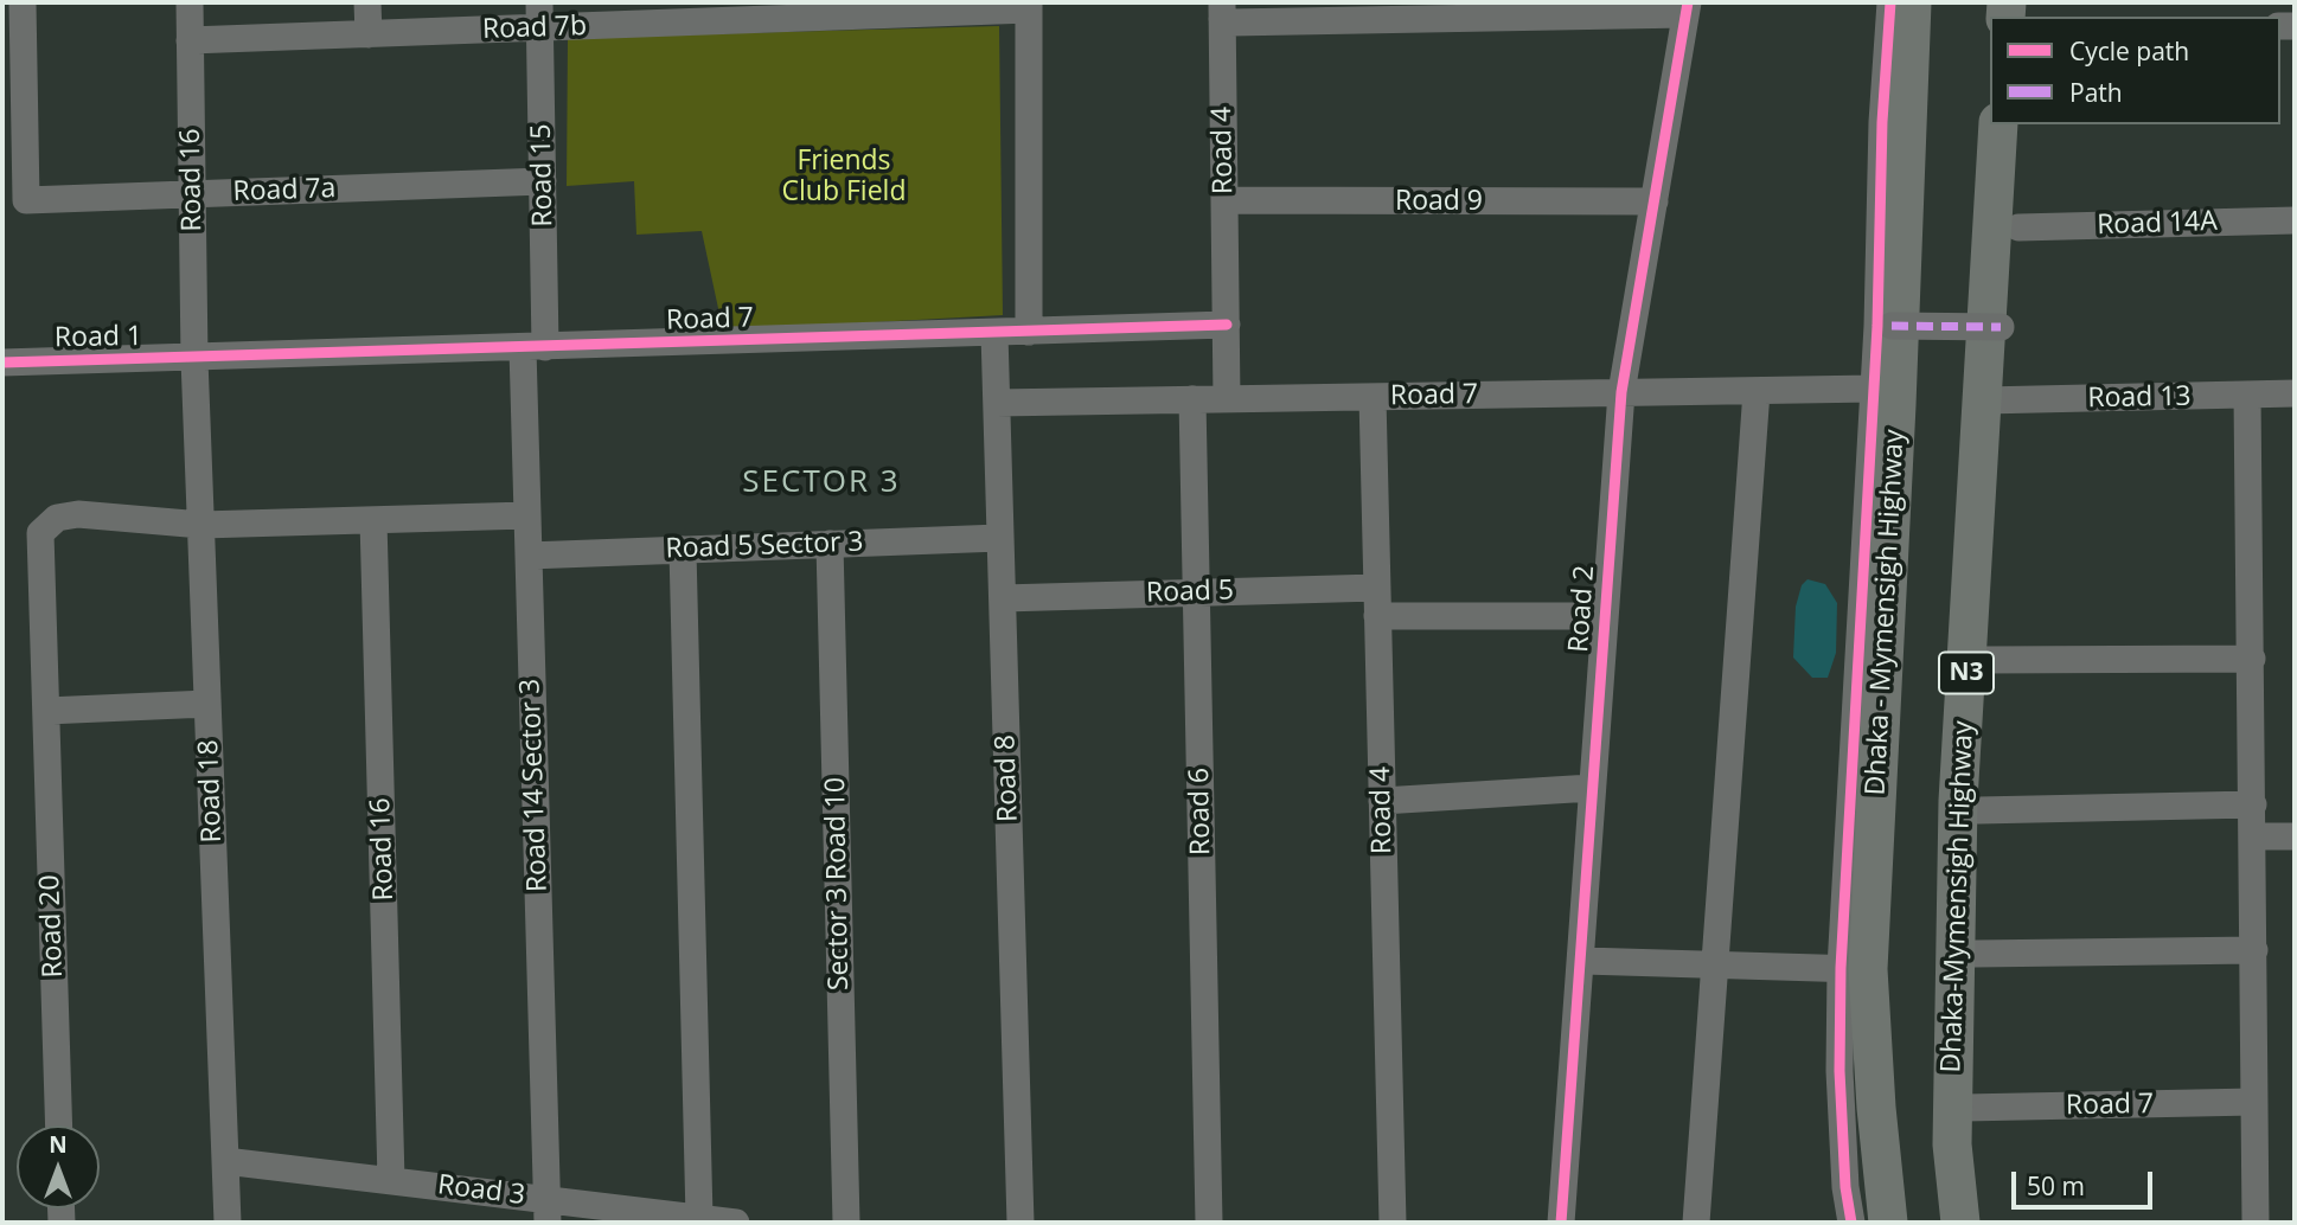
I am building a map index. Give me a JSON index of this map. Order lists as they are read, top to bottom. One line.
{"streets":{"highway":["Dhaka - Mymensigh Highway","N3","Dhaka-Mymensigh Highway"],"street":["Road 7b","Road 4","Road 15","Road 16","Road 7a","Road 9","Road 14A","Road 7","Road 1","Road 13","Road 5 Sector 3","Road 5","Road 2","Road 8","Road 14 Sector 3","Road 18","Road 6","Sector 3 Road 10","Road 20","Road 3"]},"crossings":[["Road 7b","Road 15"],["Road 7b","Road 16"],["Road 4","Road 9"],["Road 4","Road 7"],["Road 4","Road 5"],["Road 15","Road 7a"],["Road 15","Road 7"],["Road 15","Road 14 Sector 3"],["Road 16","Road 7a"],["Road 16","Road 7"],["Road 16","Road 1"],["Road 16","Road 18"],["Road 16","Road 3"],["Road 9","Road 2"],["Road 7","Road 1"],["Road 7","Road 2"],["Road 7","Road 8"],["Road 7","Road 14 Sector 3"],["Road 7","Road 18"],["Road 7","Road 6"],["Road 1","Road 18"],["Road 13","Dhaka-Mymensigh Highway"],["Road 5 Sector 3","Road 8"],["Road 5 Sector 3","Road 14 Sector 3"],["Road 5 Sector 3","Sector 3 Road 10"],["Road 5","Road 8"],["Road 5","Road 6"],["Road 14 Sector 3","Road 3"],["Road 18","Road 20"],["Road 18","Road 3"]],"districts":["SECTOR 3"],"parks":["Friends Club Field"],"legend":["Cycle path","Path"],"scale_bar":"50 m","north":"top"}
